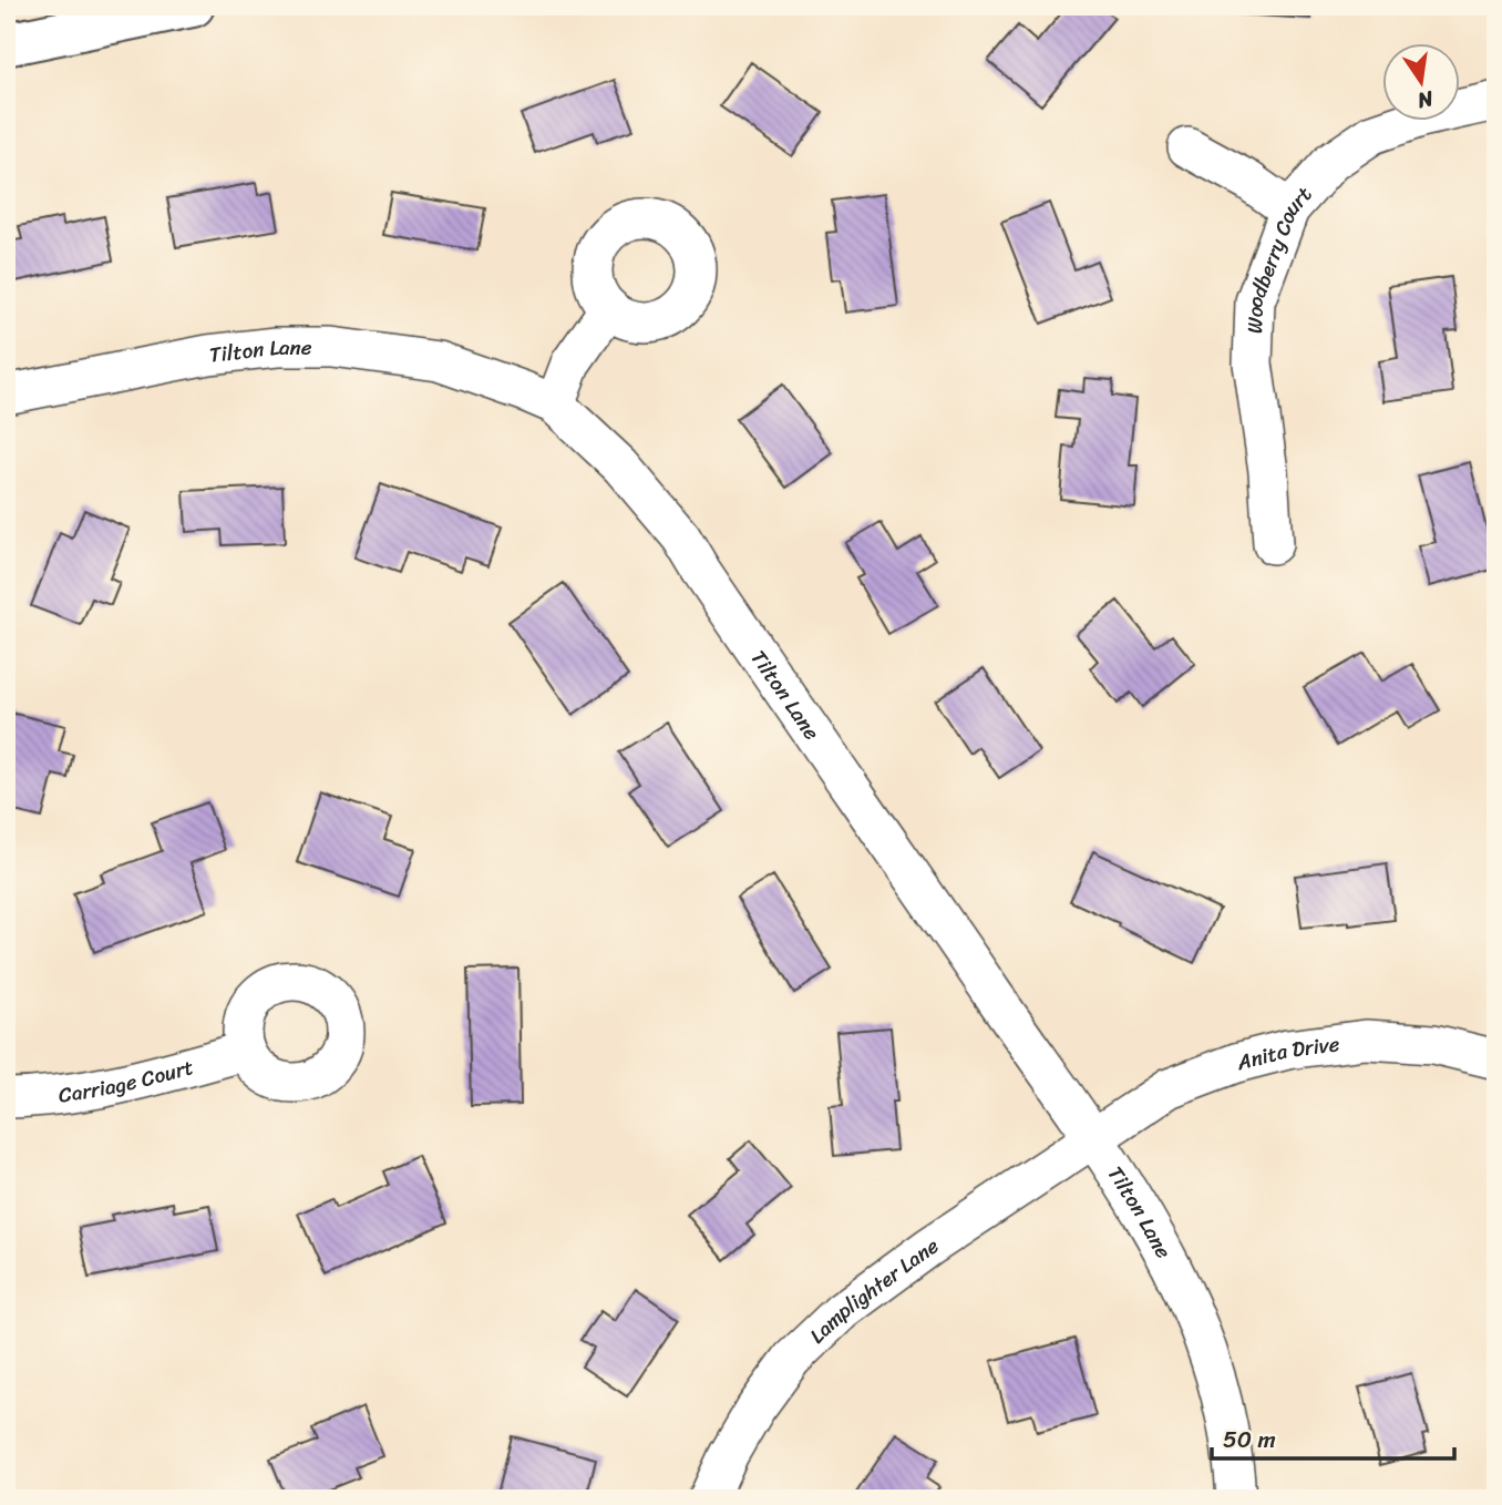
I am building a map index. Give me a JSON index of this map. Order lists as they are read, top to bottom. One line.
{"streets":{"street":["Woodberry Court","Tilton Lane","Anita Drive","Carriage Court","Lamplighter Lane"]},"crossings":[["Tilton Lane","Anita Drive"],["Tilton Lane","Lamplighter Lane"],["Anita Drive","Lamplighter Lane"]],"scale_bar":"50 m","north":"bottom"}
